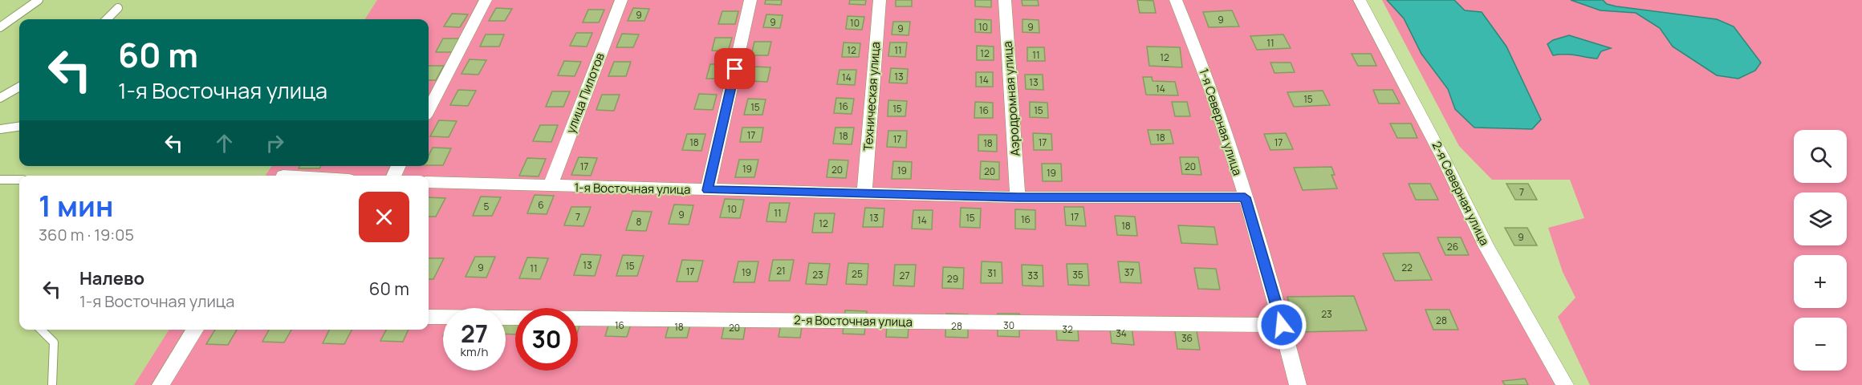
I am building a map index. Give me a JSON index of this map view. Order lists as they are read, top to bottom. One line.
{"streets":{"street":["улица Пилотов","Техническая улица","Аэродромная улица","1-я Северная улица","1-я Восточная улица","2-я Северная улица","2-я Восточная улица"]},"crossings":[["улица Пилотов","1-я Восточная улица"],["Техническая улица","1-я Восточная улица"],["Аэродромная улица","1-я Восточная улица"],["1-я Северная улица","1-я Восточная улица"],["1-я Северная улица","2-я Восточная улица"]],"house_numbers":["9","9","9","10","10","9","9","11","12","11","12","11","12","13","14","14","13","14","15","16","15","15","16","15","17","18","18","17","18","17","17","18","17","20","19","20","19","20","19","7","6","5","10","11","9","7","17","13","15","16","14","8","12","18","9","26","13","15","9","22","11","21","17","19","37","31","25","23","35","27","33","29","23","28","16","30","28","18","20","32","34","36"],"page":{"turn":["60 m","1-я Восточная улица"],"map_buttons":["+","−"],"heading":["1 мин","360 m · 19:05"],"list":[{"name":"Налево","note":"1-я Восточная улица","value":"60 m"}],"speed":"27 km/h","limit":"30"}}
